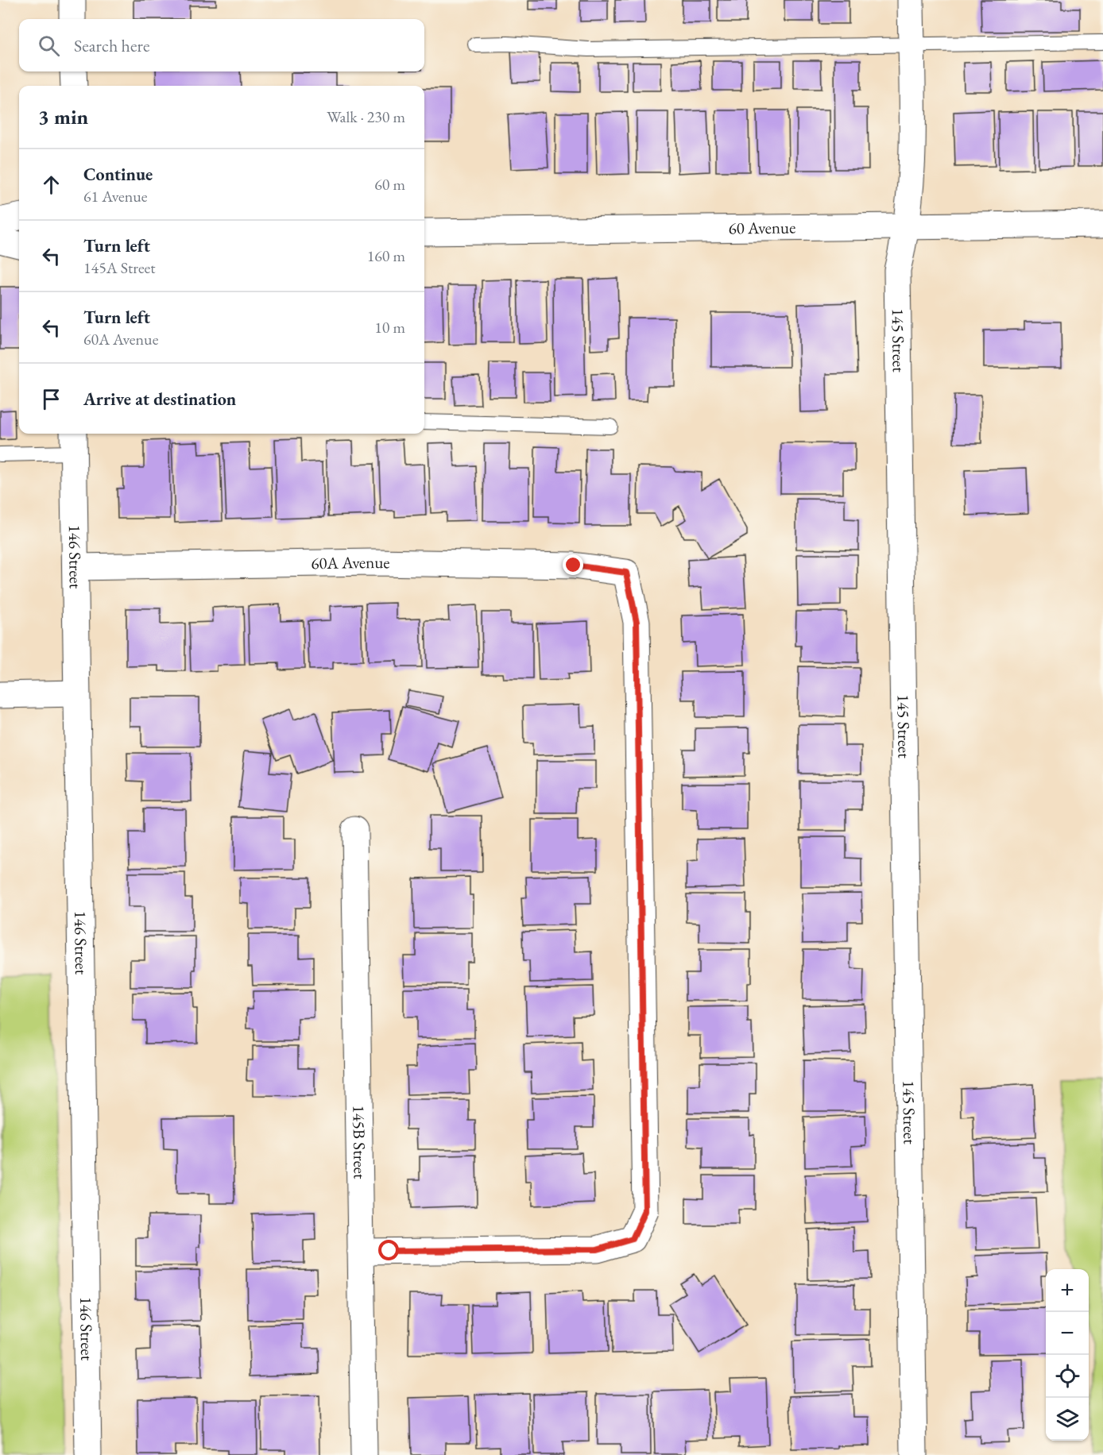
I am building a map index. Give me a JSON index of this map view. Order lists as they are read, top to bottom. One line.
{"streets":{"street":["60 Avenue","145 Street","146 Street","60A Avenue","145B Street"]},"crossings":[["60 Avenue","145 Street"],["146 Street","60A Avenue"],["60A Avenue","145B Street"]],"page":{"search":"Search here","heading":["3 min","Walk · 230 m"],"list":[["Continue","61 Avenue","60 m"],["Turn left","145A Street","160 m"],["Turn left","60A Avenue","10 m"],"Arrive at destination"],"map_buttons":["+","−"]}}
